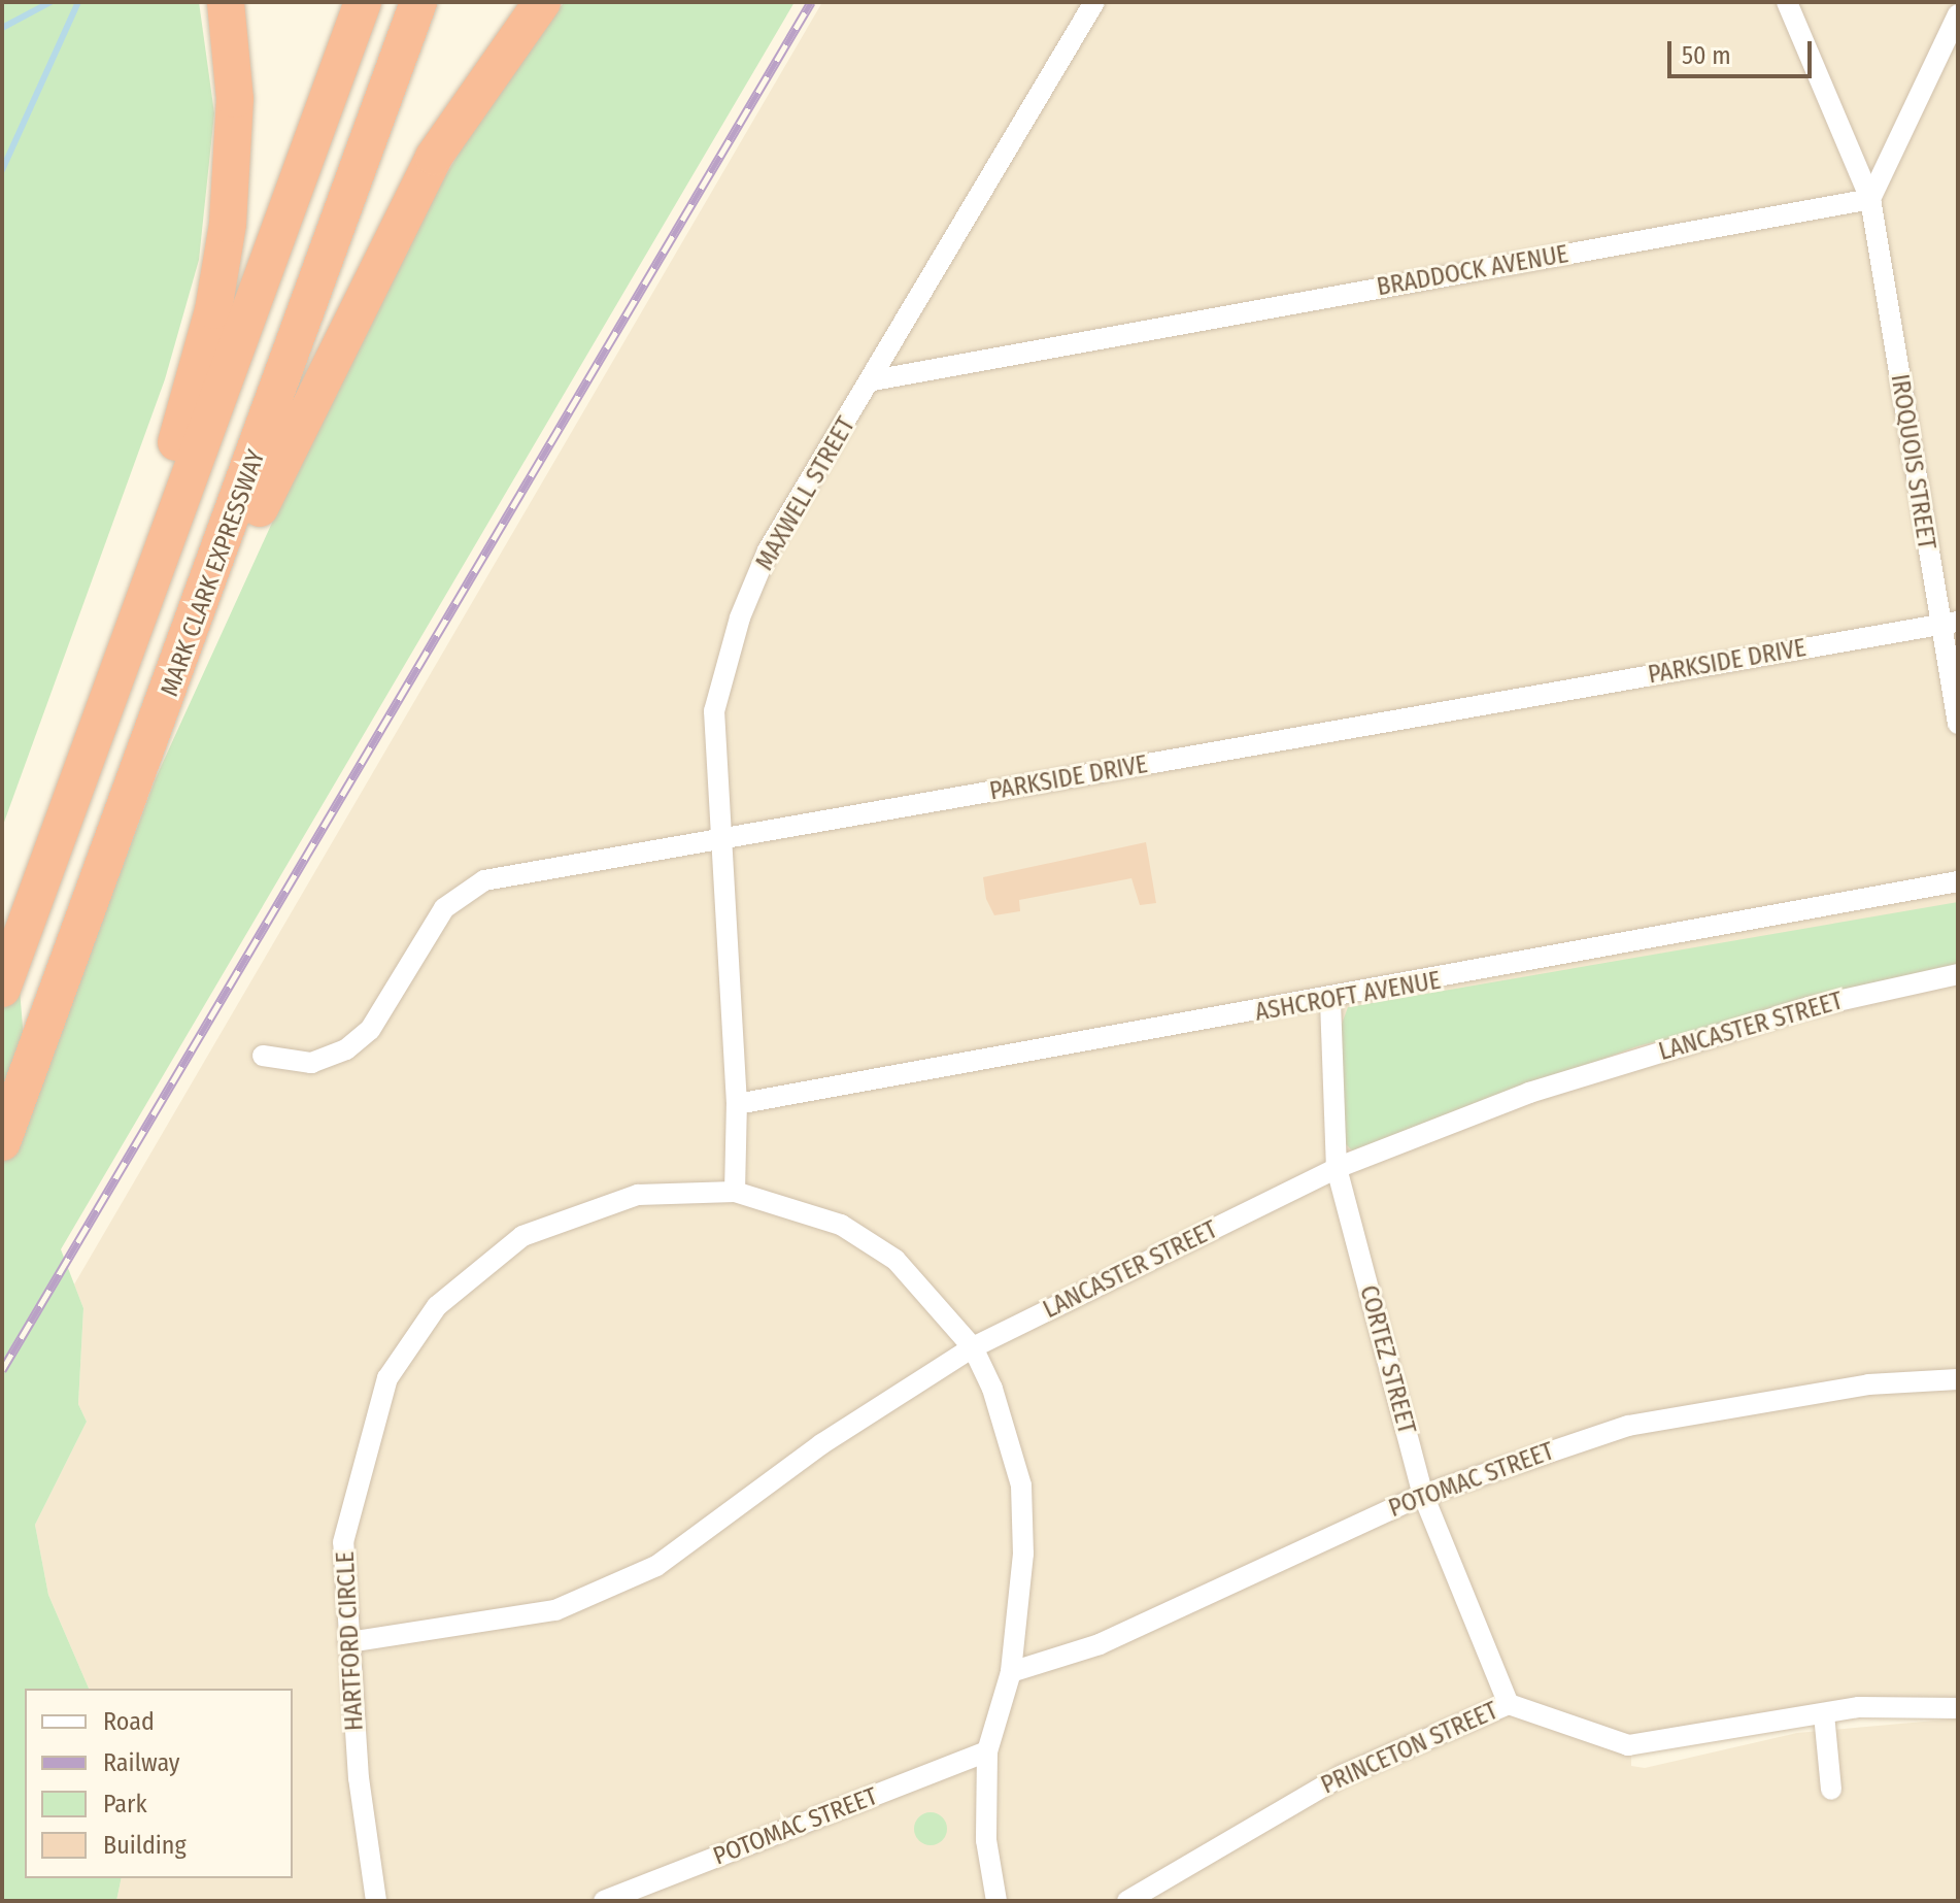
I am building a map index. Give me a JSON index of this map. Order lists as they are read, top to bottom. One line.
{"streets":{"highway":["MARK CLARK EXPRESSWAY"],"street":["BRADDOCK AVENUE","IROQUOIS STREET","MAXWELL STREET","PARKSIDE DRIVE","ASHCROFT AVENUE","LANCASTER STREET","CORTEZ STREET","POTOMAC STREET","HARTFORD CIRCLE","PRINCETON STREET"]},"crossings":[["BRADDOCK AVENUE","IROQUOIS STREET"],["BRADDOCK AVENUE","MAXWELL STREET"],["IROQUOIS STREET","PARKSIDE DRIVE"],["MAXWELL STREET","PARKSIDE DRIVE"],["MAXWELL STREET","ASHCROFT AVENUE"],["MAXWELL STREET","HARTFORD CIRCLE"],["ASHCROFT AVENUE","CORTEZ STREET"],["LANCASTER STREET","CORTEZ STREET"],["LANCASTER STREET","HARTFORD CIRCLE"],["CORTEZ STREET","POTOMAC STREET"],["CORTEZ STREET","PRINCETON STREET"],["POTOMAC STREET","HARTFORD CIRCLE"]],"legend":["Road","Railway","Park","Building"],"scale_bar":"50 m"}
